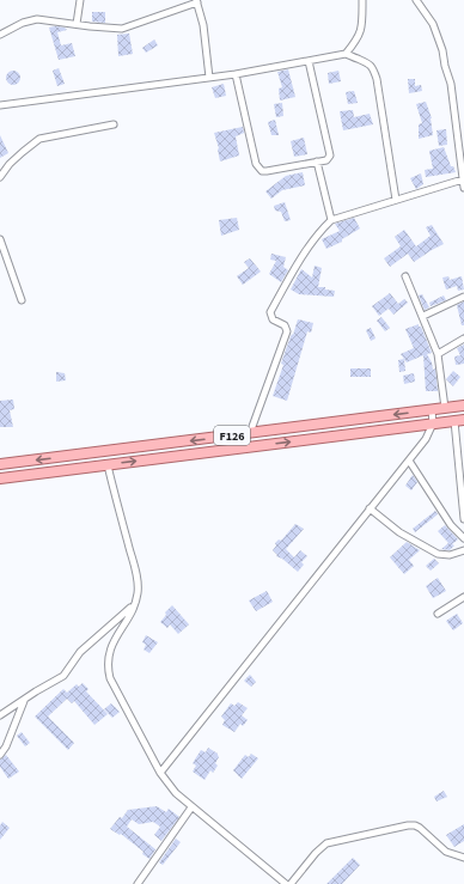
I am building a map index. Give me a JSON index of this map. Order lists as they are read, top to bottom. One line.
{"streets":{"main road":["F126"]}}
